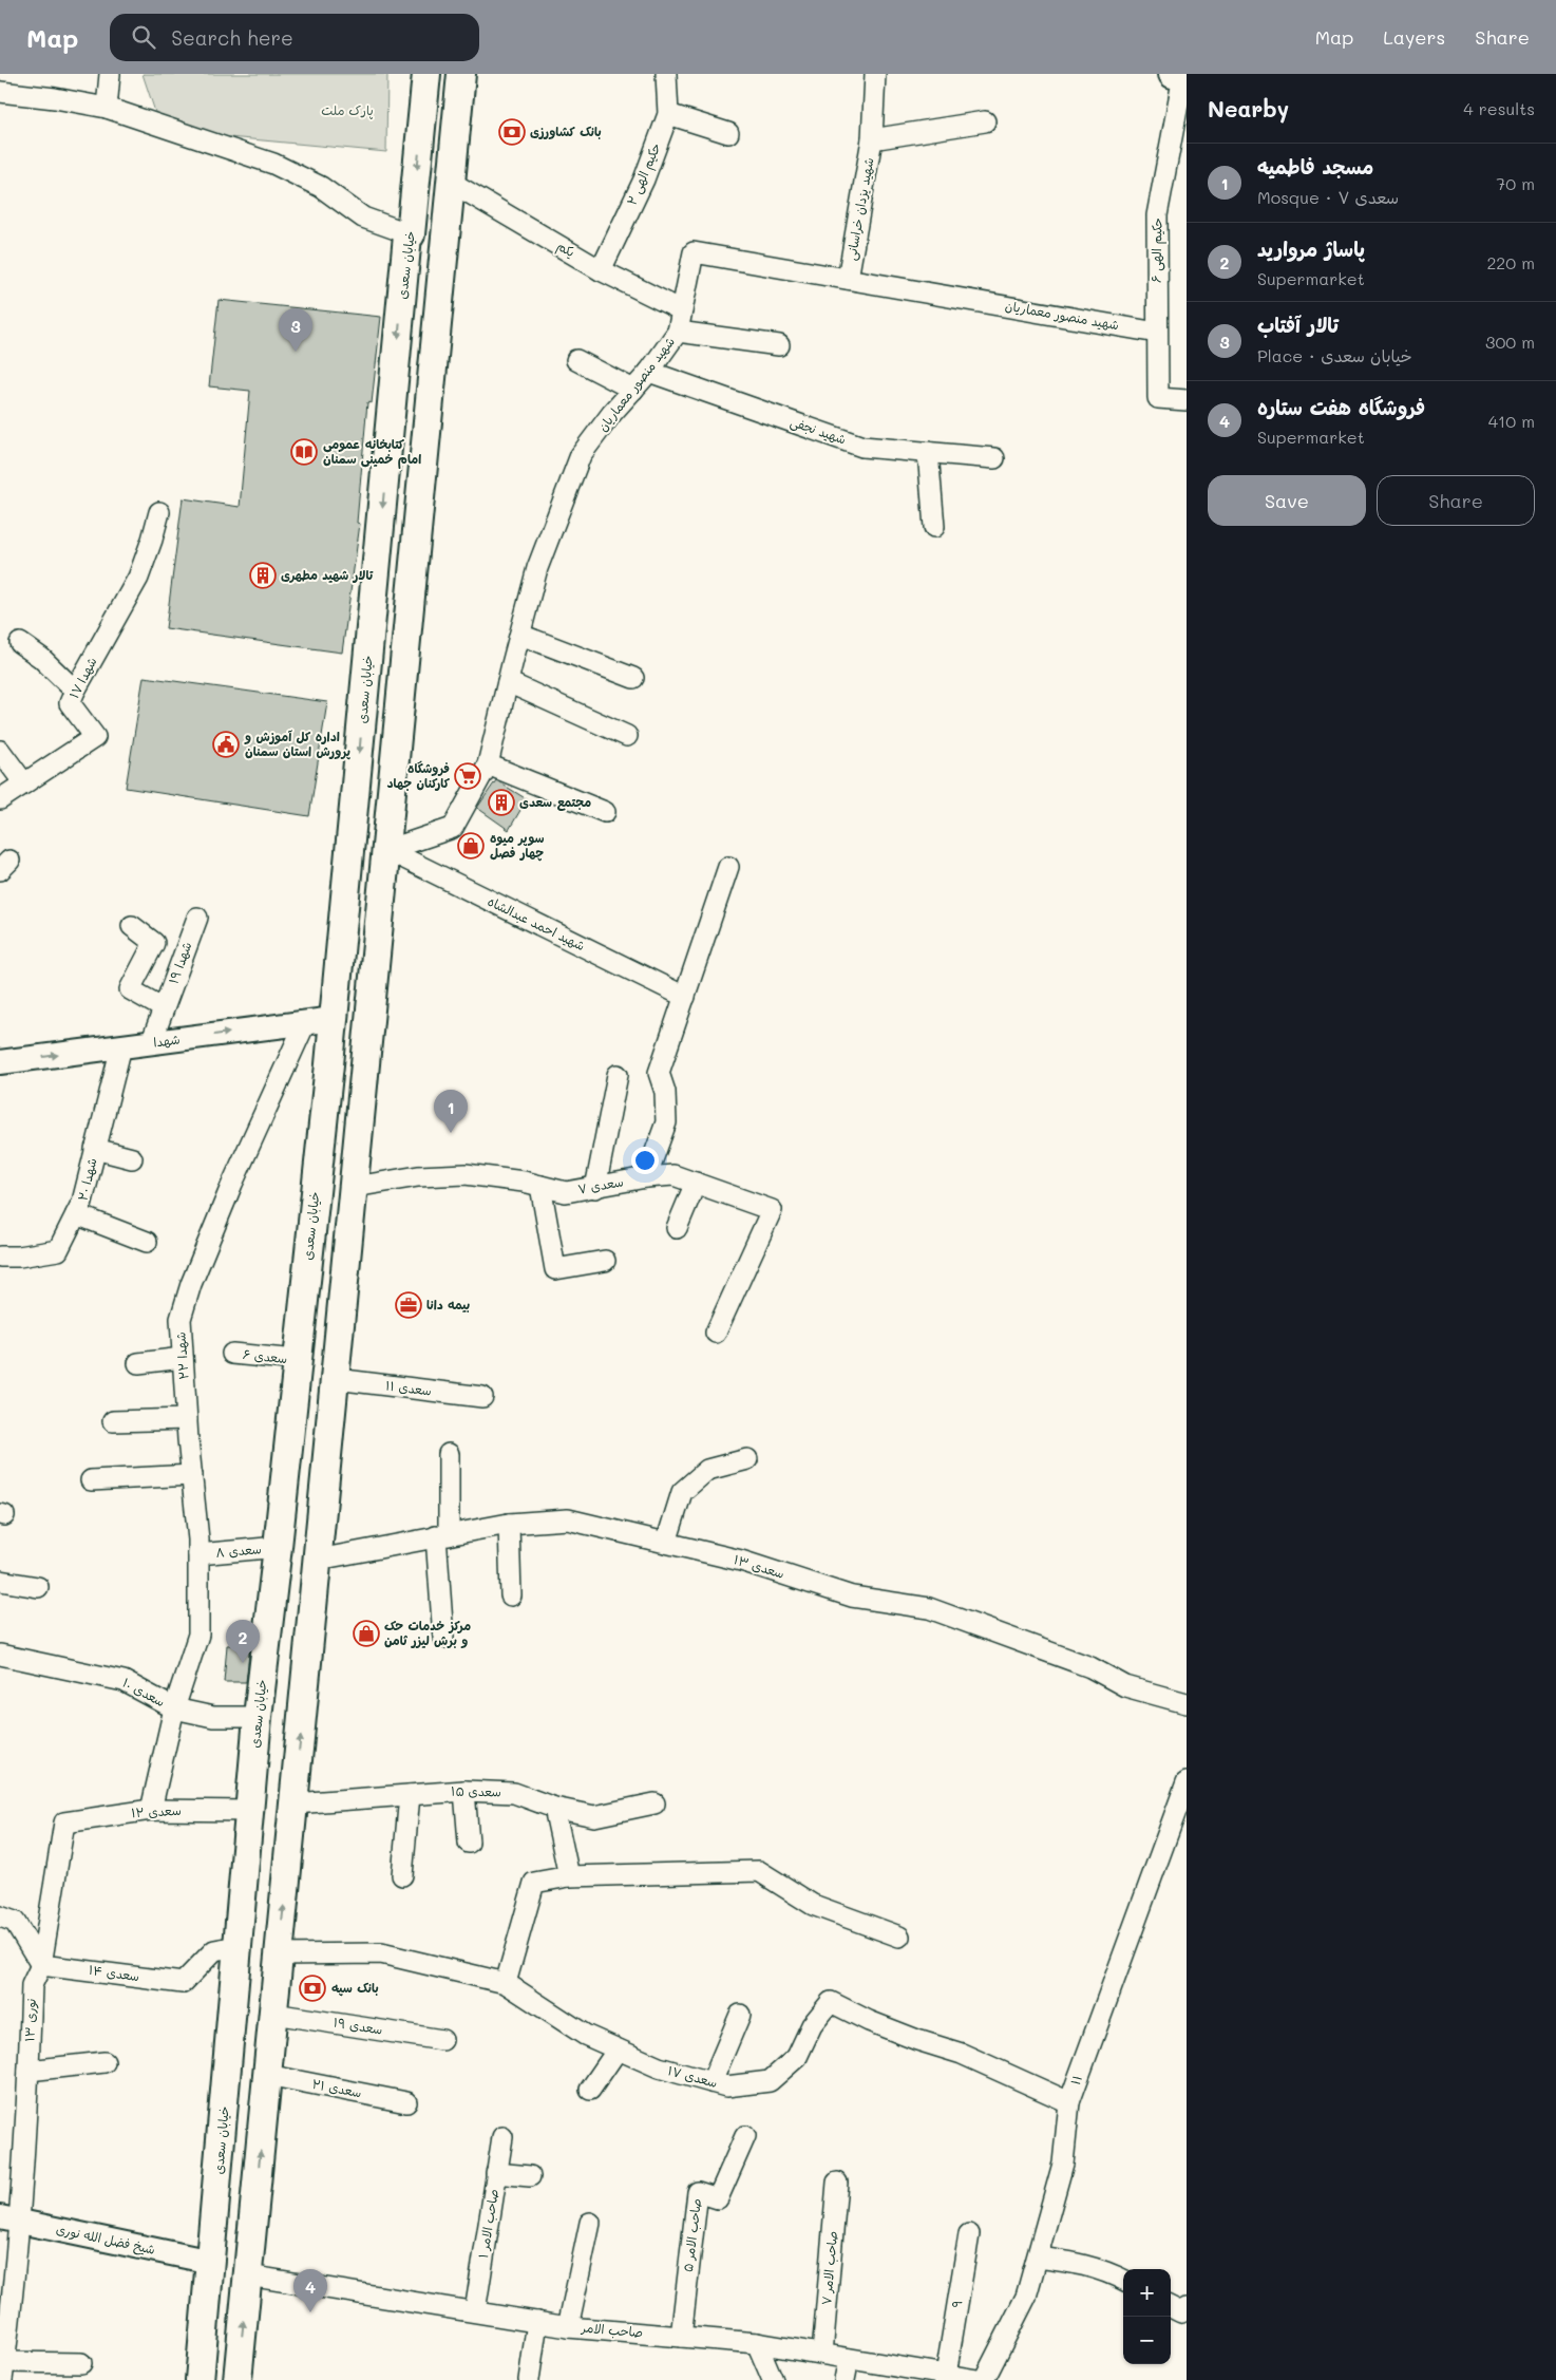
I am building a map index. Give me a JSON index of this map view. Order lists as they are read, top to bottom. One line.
{"streets":{"main road":["خیابان سعدی"],"street":["حکیم الهی ۲","شهید یزدان خراسانی","یکم","حکیم الهی ۶","شهید منصور معماریان","شهید نجفی","شهدا ۱۷","شهید احمد عبدالشاه","شهدا ۱۹","شهدا","شهدا ۲۰","سعدی ۷","شهدا ۲۲","سعدی ۶","سعدی ۱۱","سعدی ۸","سعدی ۱۳","سعدی ۱۰","سعدی ۱۵","سعدی ۱۲","سعدی ۱۴","نوری ۱۳","سعدی ۱۹","سعدی ۱۷","۱۱","سعدی ۲۱","صاحب الامر ۱","صاحب الامر ۵","شیخ فضل الله نوری","صاحب الامر ۷","۹","صاحب الامر"]},"crossings":[["حکیم الهی ۲","یکم"],["شهید یزدان خراسانی","شهید منصور معماریان"],["یکم","شهید منصور معماریان"],["حکیم الهی ۶","شهید منصور معماریان"],["خیابان سعدی","شهدا"],["خیابان سعدی","سعدی ۶"],["خیابان سعدی","سعدی ۸"],["خیابان سعدی","سعدی ۱۰"],["خیابان سعدی","سعدی ۱۲"],["خیابان سعدی","سعدی ۱۴"],["خیابان سعدی","شیخ فضل الله نوری"],["شهید منصور معماریان","شهید نجفی"],["شهید منصور معماریان","شهید احمد عبدالشاه"],["شهدا ۱۹","شهدا"],["شهدا","شهدا ۲۰"],["شهدا","شهدا ۲۲"],["شهدا ۲۲","سعدی ۸"],["شهدا ۲۲","سعدی ۱۰"],["شهدا ۲۲","سعدی ۱۲"],["سعدی ۱۲","نوری ۱۳"],["سعدی ۱۴","نوری ۱۳"],["نوری ۱۳","شیخ فضل الله نوری"],["سعدی ۱۷","۱۱"],["صاحب الامر ۱","صاحب الامر"],["صاحب الامر ۵","صاحب الامر"],["صاحب الامر ۷","صاحب الامر"],["۹","صاحب الامر"]],"one_way":["شهدا"],"parks":["پارک ملت"],"places":{"bank":["بانک کشاورزی","بانک سپه"],"library":["کتابخانه عمومی امام خمینی سمنان"],"building":["تالار شهید مطهری","مجتمع سعدی"],"public building":["اداره کل آموزش و پرورش استان سمنان"],"supermarket":["فروشگاه کارکنان جهاد"],"shop":["سوپر میوه چهار فصل","مرکز خدمات حک و برش لیزر ثامن"],"office":["بیمه دانا"]},"page":{"header":"Map","search":"Search here","nav":["Map","Layers","Share"],"heading":["Nearby","4 results"],"list":[{"mark":"1","name":"مسجد فاطمیه","note":"Mosque · سعدی ۷","value":"70 m"},{"mark":"2","name":"پاساژ مروارید","note":"Supermarket","value":"220 m"},{"mark":"3","name":"تالار آفتاب","note":"Place · خیابان سعدی","value":"300 m"},{"mark":"4","name":"فروشگاه هفت ستاره","note":"Supermarket","value":"410 m"}],"pins":["3","1","2","4"],"buttons":["Save","Share"],"map_buttons":["+","−"]}}
